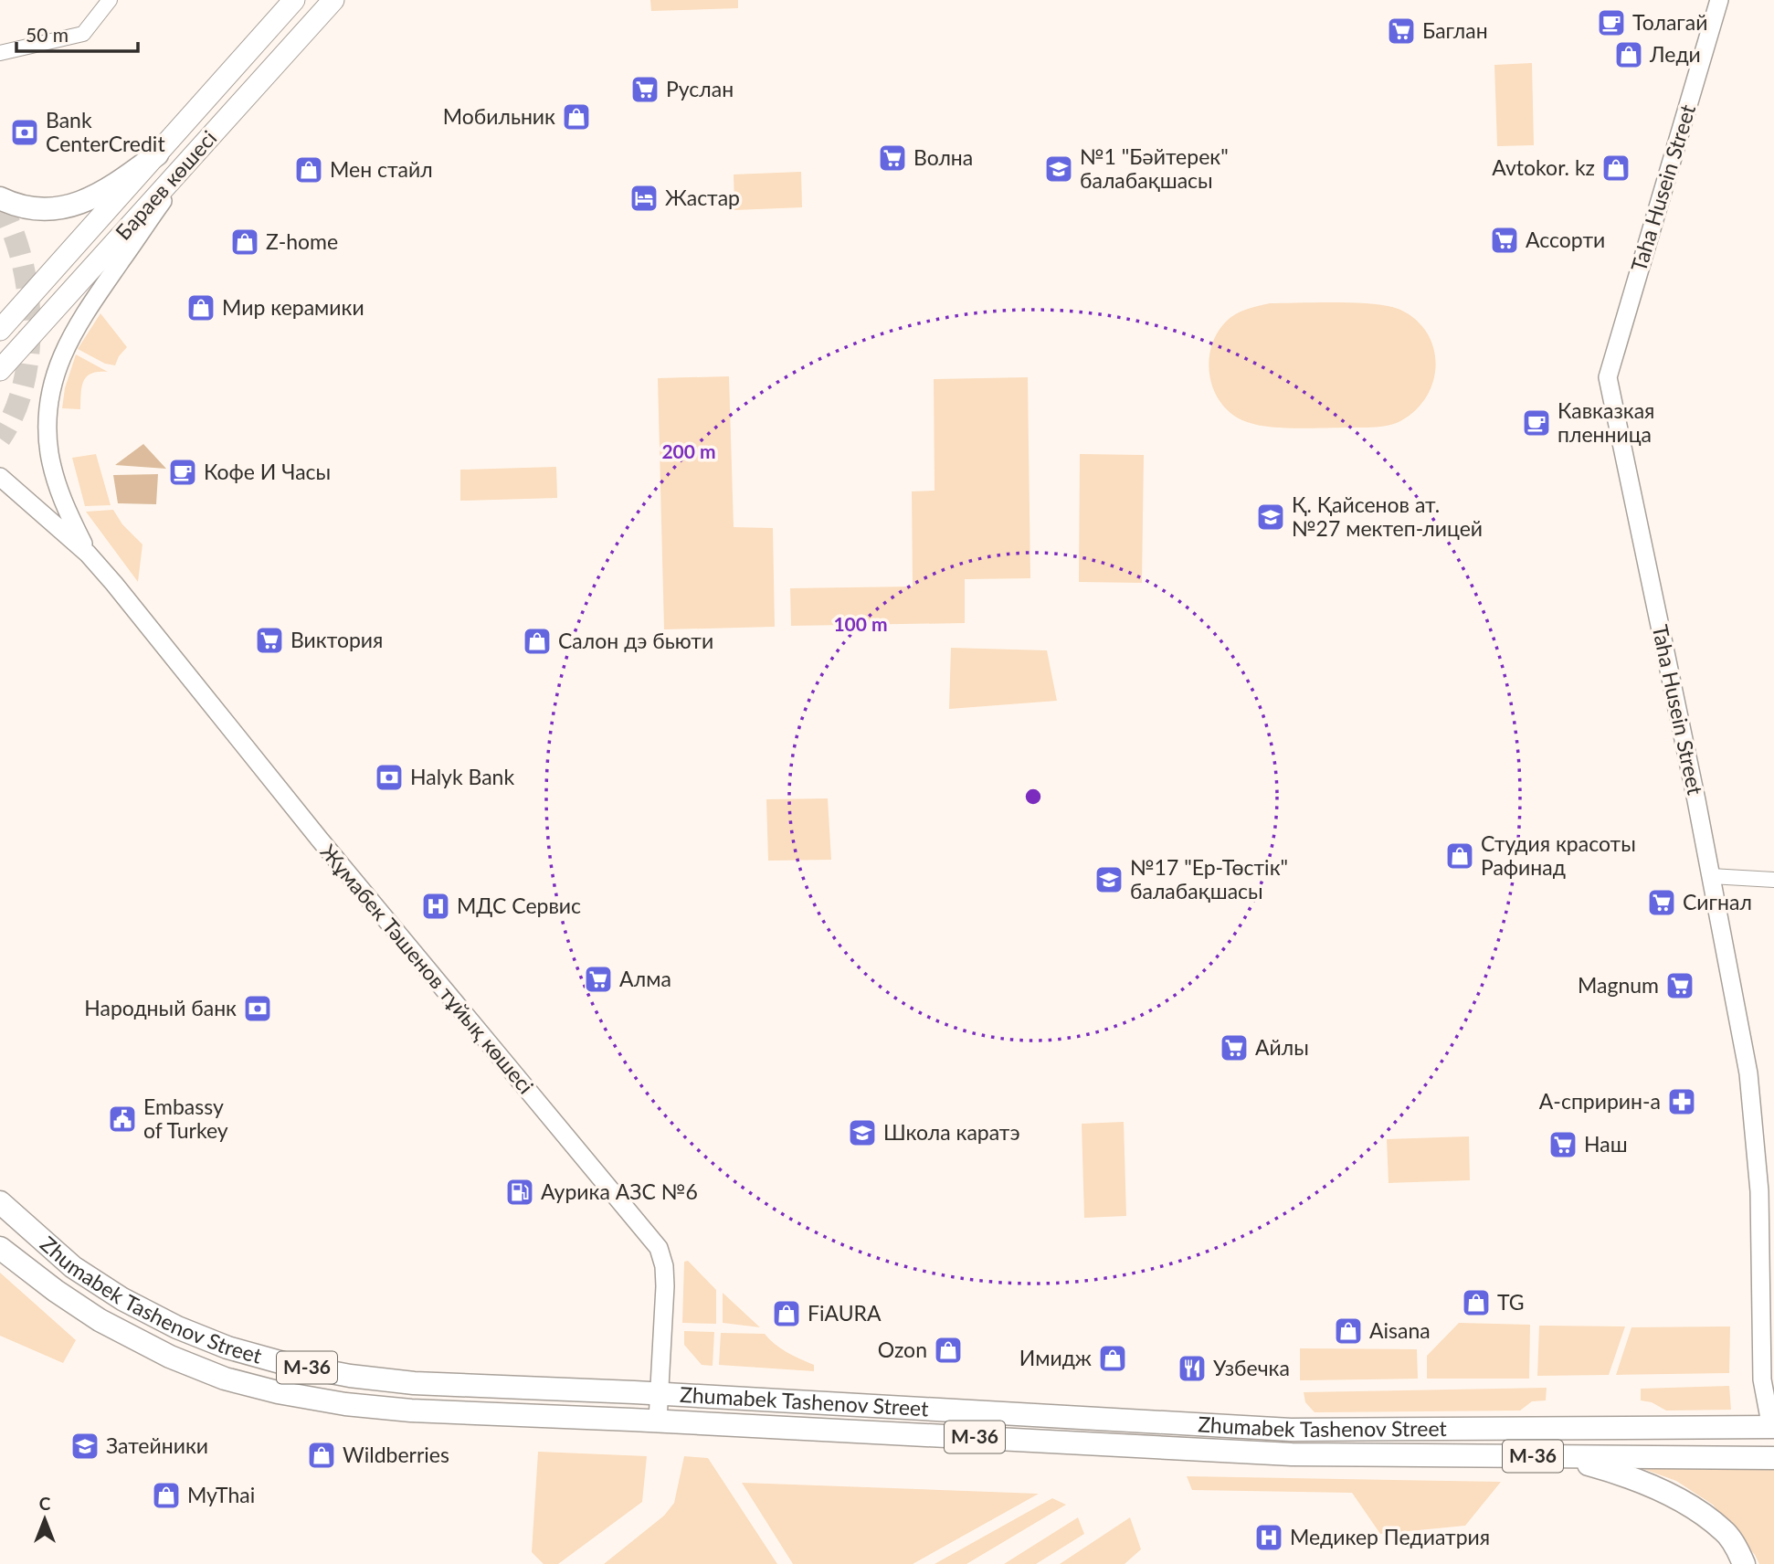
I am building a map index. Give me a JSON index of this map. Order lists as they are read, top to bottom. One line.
{"streets":{"main road":["Бараев көшесі","Zhumabek Tashenov Street","M-36"],"street":["Taha Husein Street","Жұмабек Тәшенов тұйық көшесі"]},"crossings":[["Taha Husein Street","Zhumabek Tashenov Street"],["Жұмабек Тәшенов тұйық көшесі","Zhumabek Tashenov Street"]],"places":{"cafe":["Толагай","Кавказкая пленница","Кофе И Часы"],"supermarket":["Баглан","Руслан","Волна","Ассорти","Виктория","Сигнал","Алма","Magnum","Айлы","Наш"],"shop":["Леди","Мобильник","Avtokor. kz","Мен стайл","Z-home","Мир керамики","Салон дэ бьюти","Студия красоты Рафинад","TG","FiAURA","Aisana","Ozon","Имидж","Wildberries","MyThai"],"bank":["Bank CenterCredit","Halyk Bank","Народный банк"],"school or university":["№1 \"Бәйтерек\" балабақшасы","Қ. Қайсенов ат. №27 мектеп-лицей","№17 \"Ер-Төстік\" балабақшасы","Школа каратэ","Затейники"],"hotel":["Жастар"],"hospital":["МДС Сервис","Медикер Педиатрия"],"pharmacy":["А-спририн-а"],"public building":["Embassy of Turkey"],"fuel station":["Аурика АЗС №6"],"restaurant":["Узбечка"]},"scale_bar":"50 m","north":"top","rings":["200 m","100 m"]}
